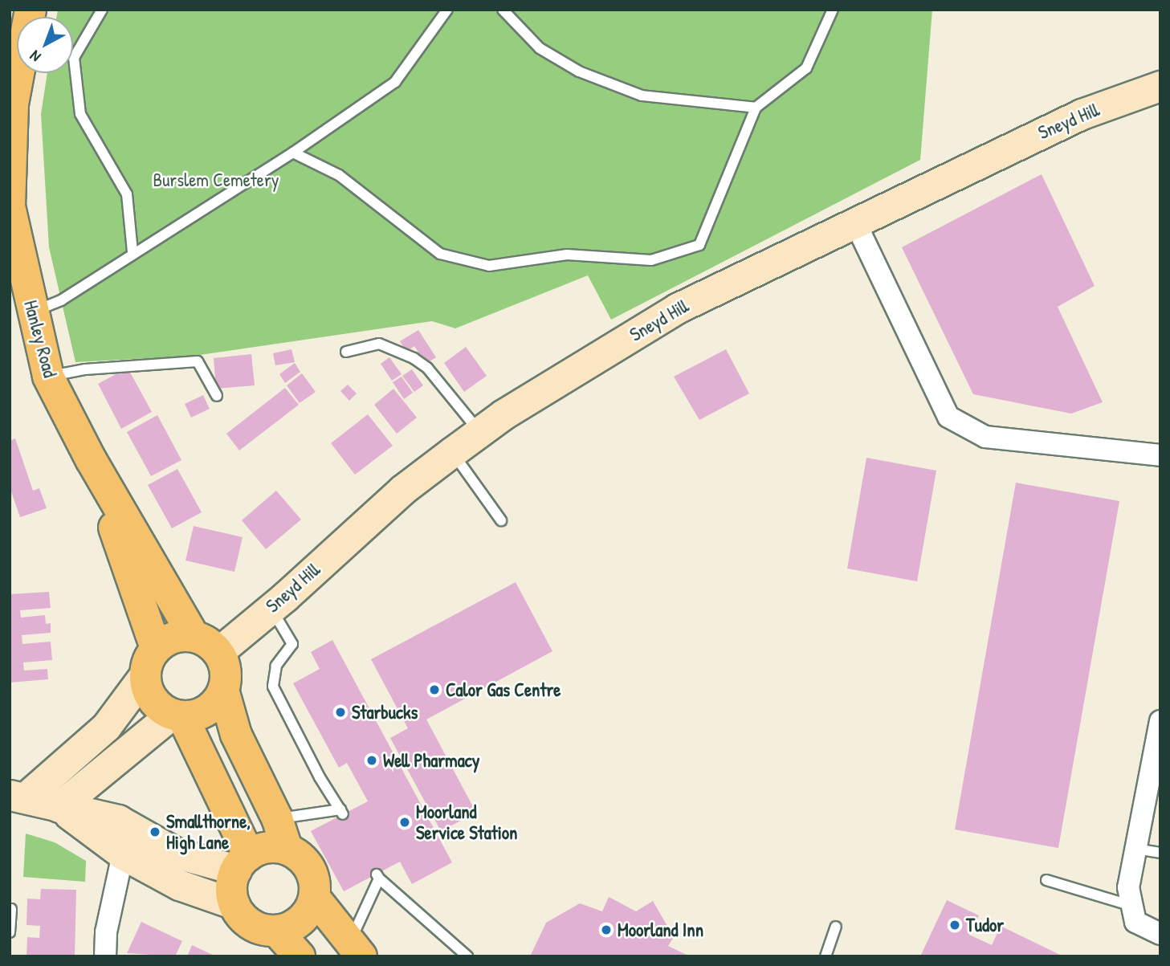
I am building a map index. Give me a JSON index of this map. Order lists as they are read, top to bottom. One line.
{"streets":{"main road":["Hanley Road"],"street":["Sneyd Hill"]},"crossings":[["Sneyd Hill","Hanley Road"]],"parks":["Burslem Cemetery"],"places":["Calor Gas Centre","Starbucks","Well Pharmacy","Moorland Service Station","Smallthorne, High Lane","Tudor","Moorland Inn"],"north":"bottom left"}
